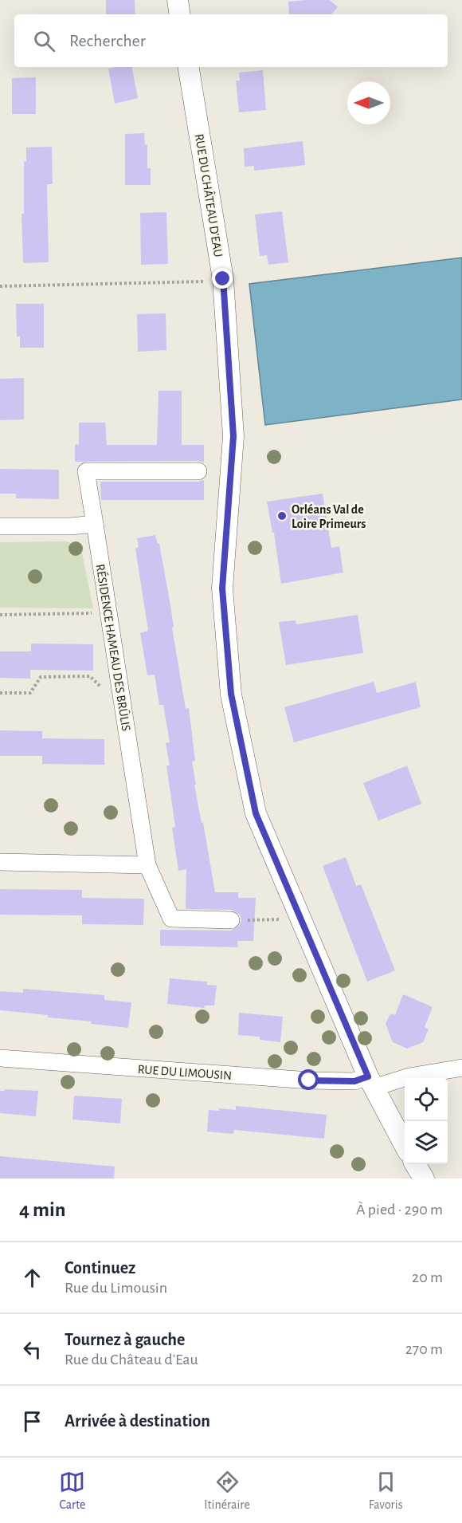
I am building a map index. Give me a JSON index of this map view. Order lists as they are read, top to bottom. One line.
{"streets":{"street":["RUE DU CHÂTEAU D'EAU","RÉSIDENCE HAMEAU DES BRÛLIS","RUE DU LIMOUSIN"]},"crossings":[["RUE DU CHÂTEAU D'EAU","RUE DU LIMOUSIN"]],"places":["Orléans Val de Loire Primeurs"],"north":"left","page":{"search":"Rechercher","heading":["4 min","À pied · 290 m"],"list":[["Continuez","Rue du Limousin","20 m"],["Tournez à gauche","Rue du Château d'Eau","270 m"],"Arrivée à destination"],"nav":["Carte","Itinéraire","Favoris"]}}
